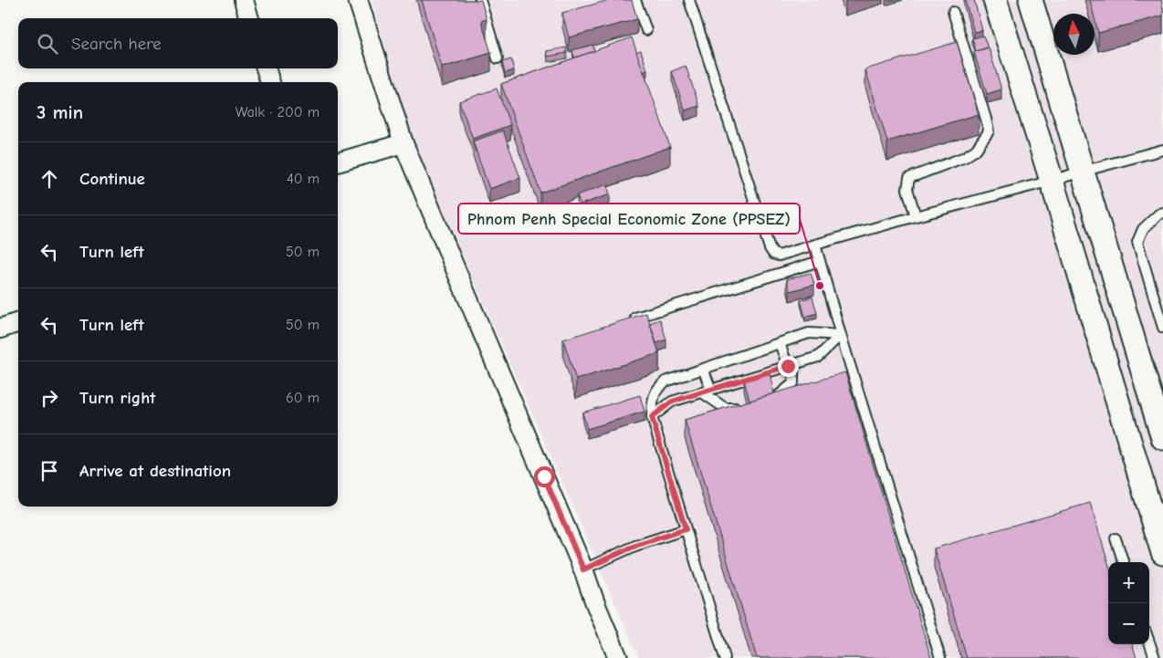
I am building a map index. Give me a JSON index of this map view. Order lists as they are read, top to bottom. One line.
{"places":["Phnom Penh Special Economic Zone (PPSEZ)"],"north":"top","page":{"search":"Search here","heading":["3 min","Walk · 200 m"],"list":[["Continue","40 m"],["Turn left","50 m"],["Turn left","50 m"],["Turn right","60 m"],"Arrive at destination"],"map_buttons":["+","−"]}}
